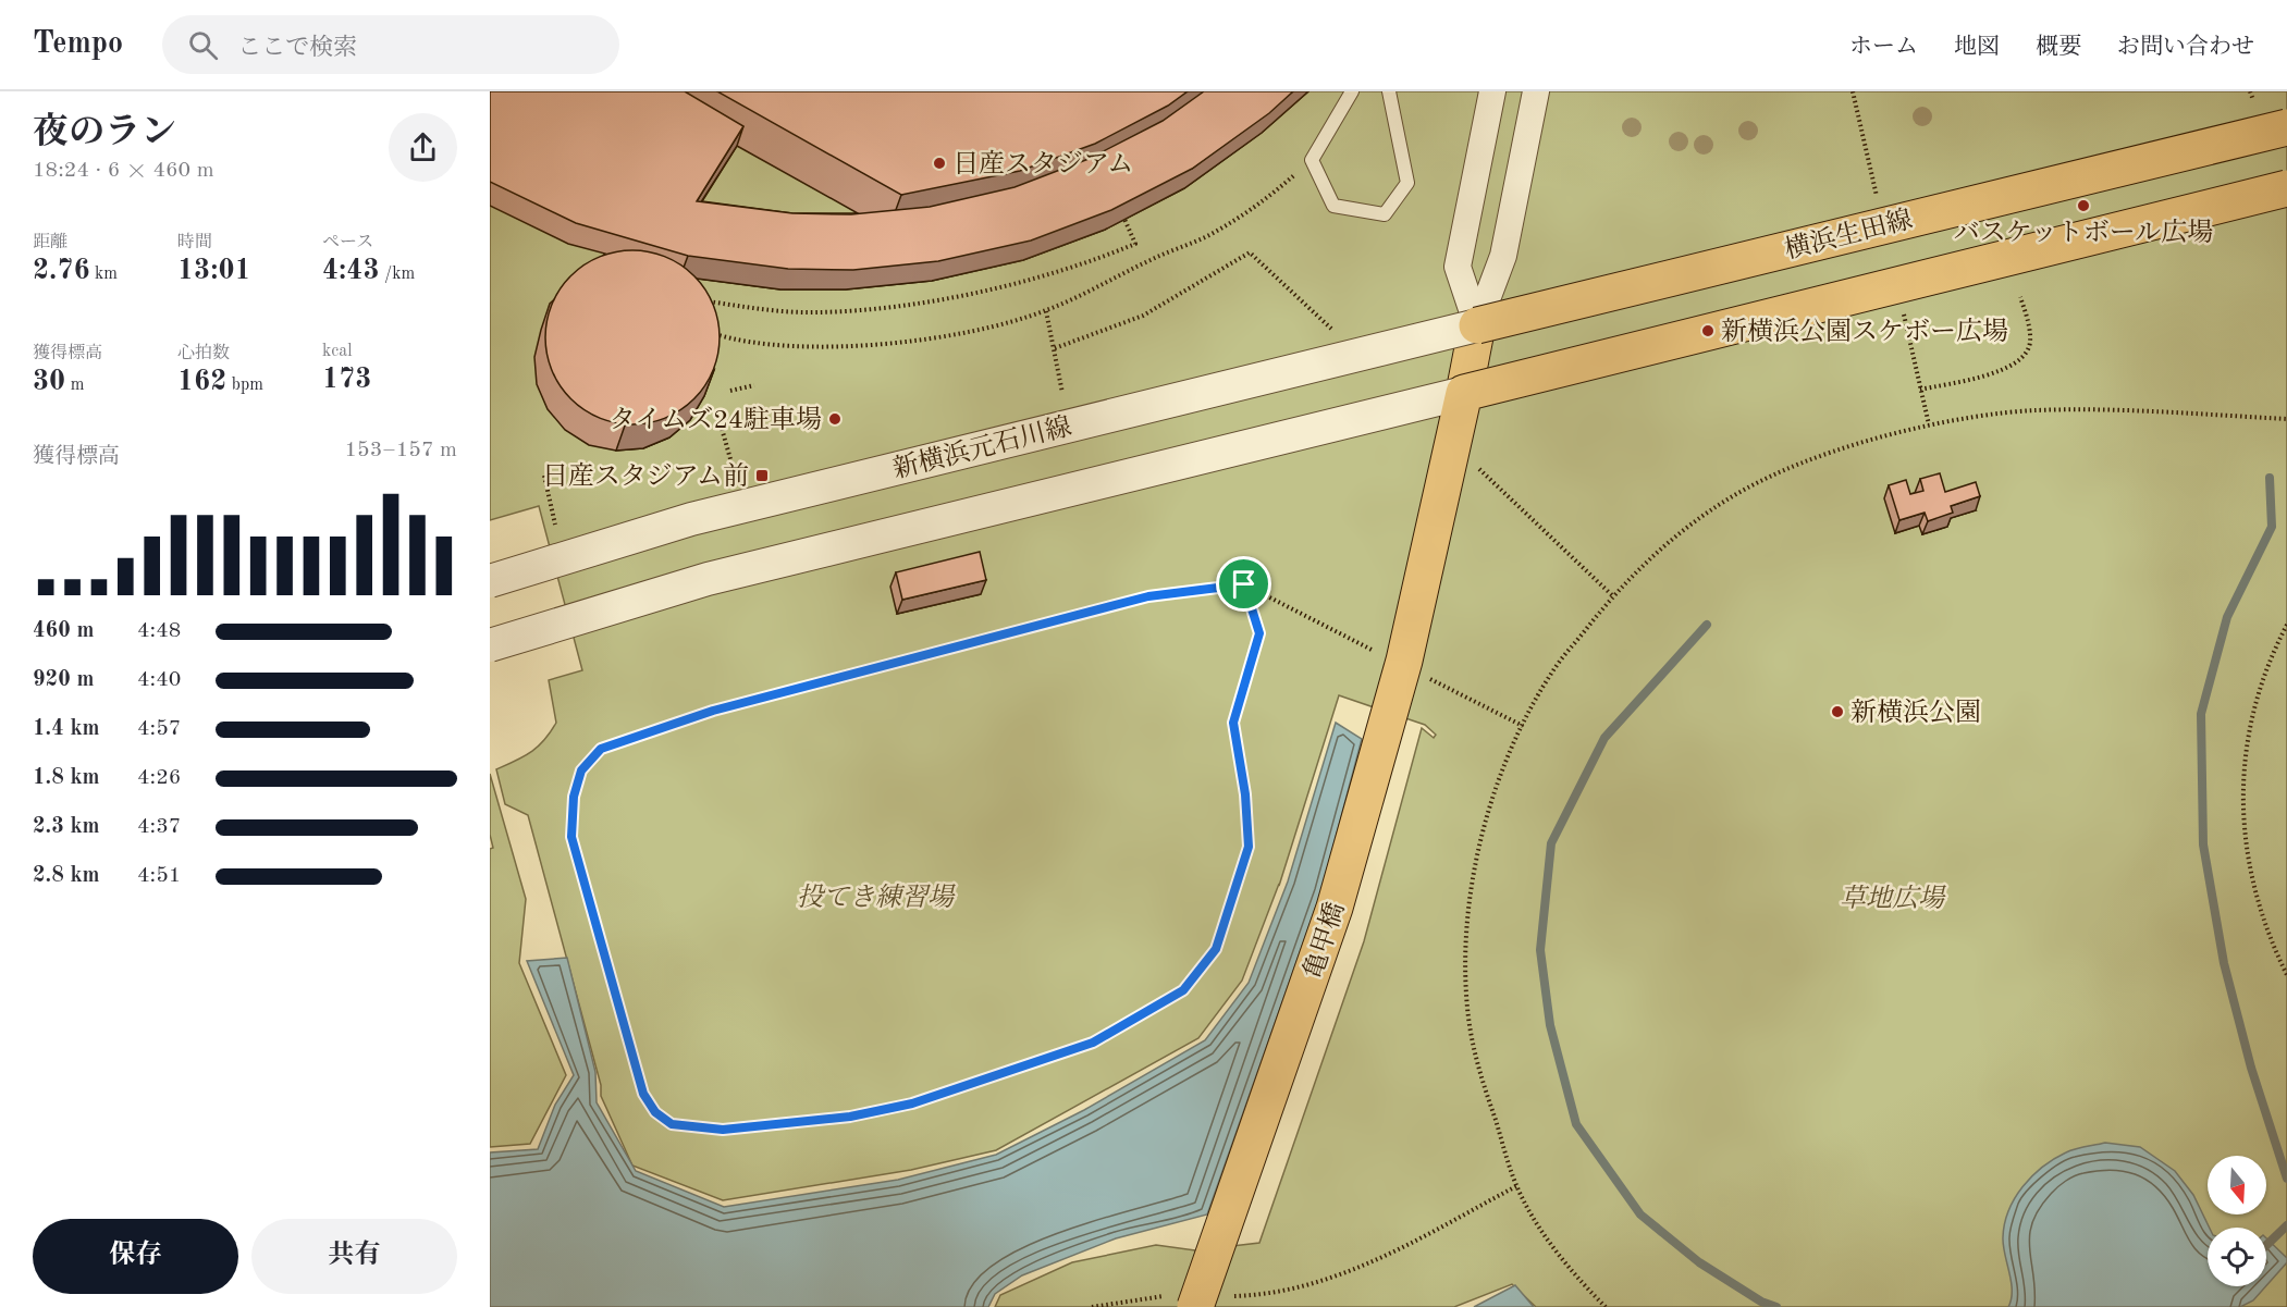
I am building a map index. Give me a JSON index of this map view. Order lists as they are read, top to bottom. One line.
{"streets":{"main road":["横浜生田線","亀甲橋"],"street":["新横浜元石川線"]},"crossings":[["横浜生田線","新横浜元石川線"]],"parks":["投てき練習場","草地広場"],"places":{"other":["日産スタジアム","バスケットボール広場","新横浜公園スケボー広場","タイムズ24駐車場","新横浜公園"],"transit":["日産スタジアム前"]},"north":"bottom","page":{"header":"Tempo","search":"ここで検索","nav":["ホーム","地図","概要","お問い合わせ"],"heading":["夜のラン","18:24 · 6 × 460 m"],"stats":[["距離","2.76 km"],["時間","13:01"],["ペース","4:43 /km"],["獲得標高","30 m"],["心拍数","162 bpm"],["kcal","173"]],"chart":["獲得標高","153–157 m"],"list":[{"name":"460 m","note":"4:48"},{"name":"920 m","note":"4:40"},{"name":"1.4 km","note":"4:57"},{"name":"1.8 km","note":"4:26"},{"name":"2.3 km","note":"4:37"},{"name":"2.8 km","note":"4:51"}],"buttons":["保存","共有"]}}
